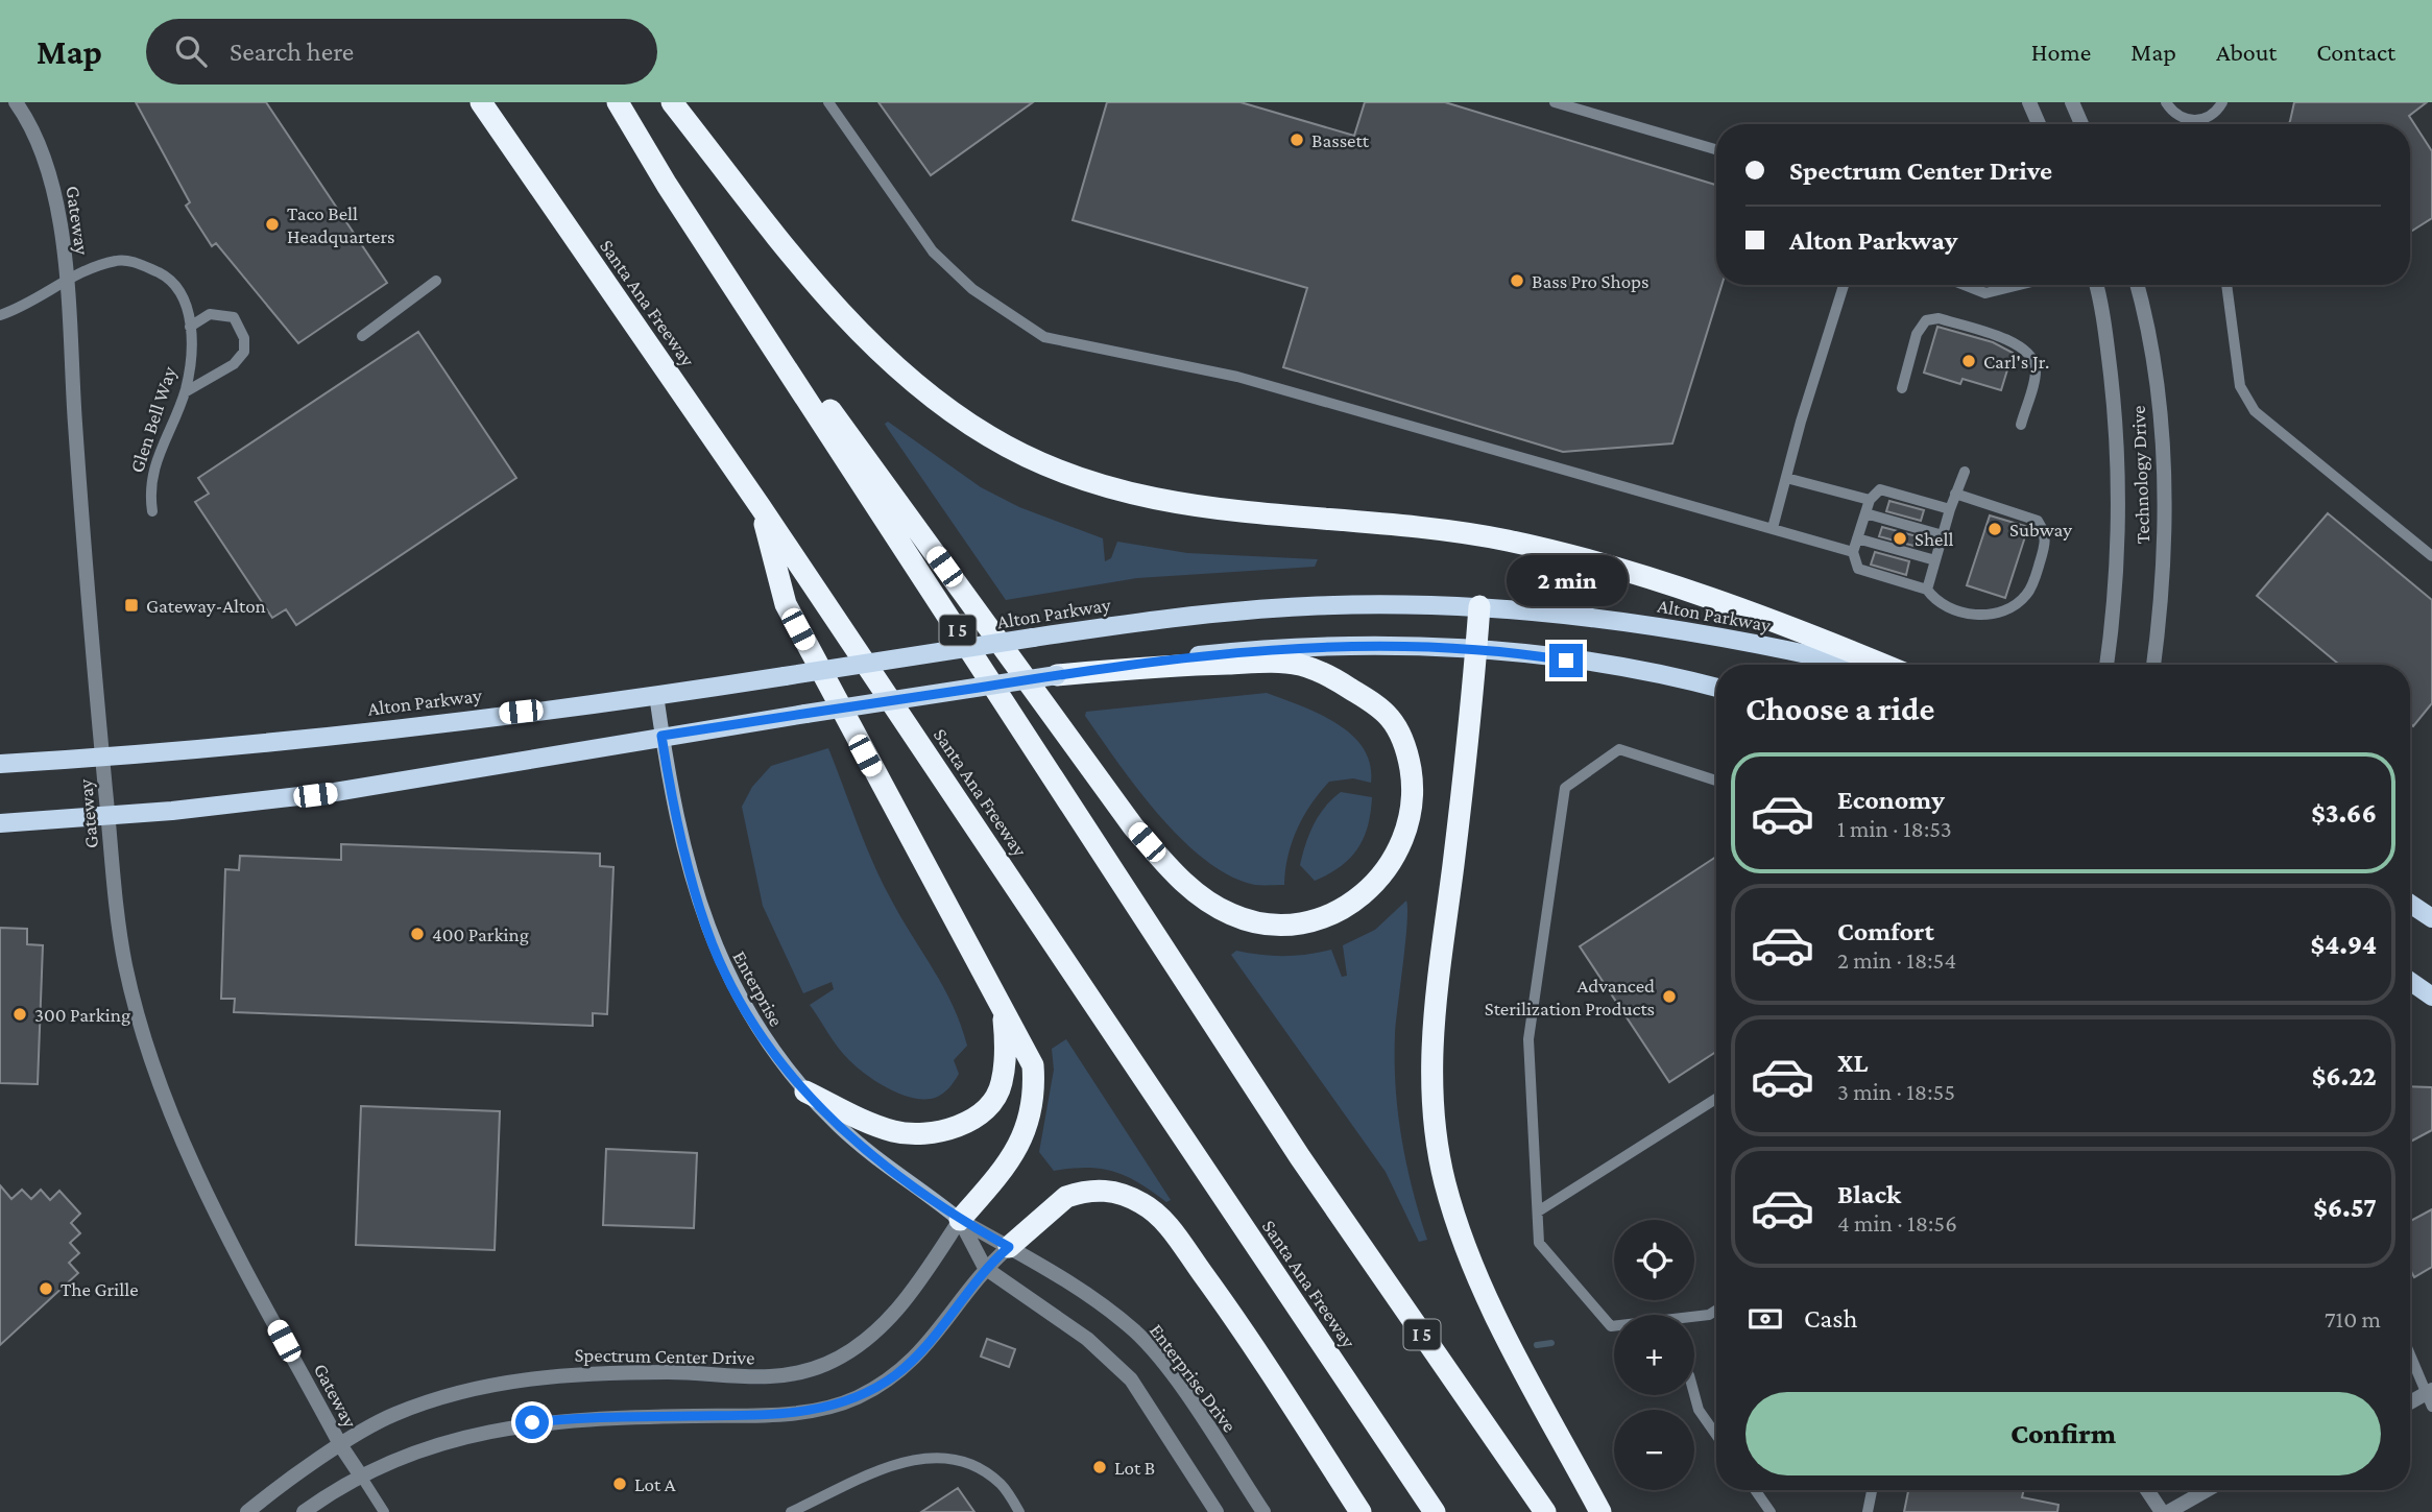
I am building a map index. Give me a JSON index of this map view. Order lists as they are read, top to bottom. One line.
{"streets":{"highway":["Santa Ana Freeway","I 5"],"main road":["Alton Parkway","Enterprise"],"street":["Gateway","Technology Drive","Spectrum Center Drive","Enterprise Drive"],"lane":["Glen Bell Way"]},"crossings":[["Gateway","Glen Bell Way"],["Gateway","Alton Parkway"],["Gateway","Spectrum Center Drive"],["Alton Parkway","Enterprise"],["Enterprise","Spectrum Center Drive"],["Enterprise","Enterprise Drive"],["Spectrum Center Drive","Enterprise Drive"]],"places":{"other":["Bassett","Taco Bell Headquarters","Bass Pro Shops","Carl's Jr.","Subway","Shell","400 Parking","Advanced Sterilization Products","300 Parking","The Grille","Lot B","Lot A"],"transit":["Gateway-Alton"]},"page":{"header":"Map","search":"Search here","nav":["Home","Map","About","Contact"],"banner":["Spectrum Center Drive","Alton Parkway"],"bubble":"2 min","heading":"Choose a ride","list":[{"name":"Economy","note":"1 min · 18:53","value":"$3.66"},{"name":"Comfort","note":"2 min · 18:54","value":"$4.94"},{"name":"XL","note":"3 min · 18:55","value":"$6.22"},{"name":"Black","note":"4 min · 18:56","value":"$6.57"}],"map_buttons":["+","−"],"pay":["Cash","710 m"],"buttons":"Confirm"}}
